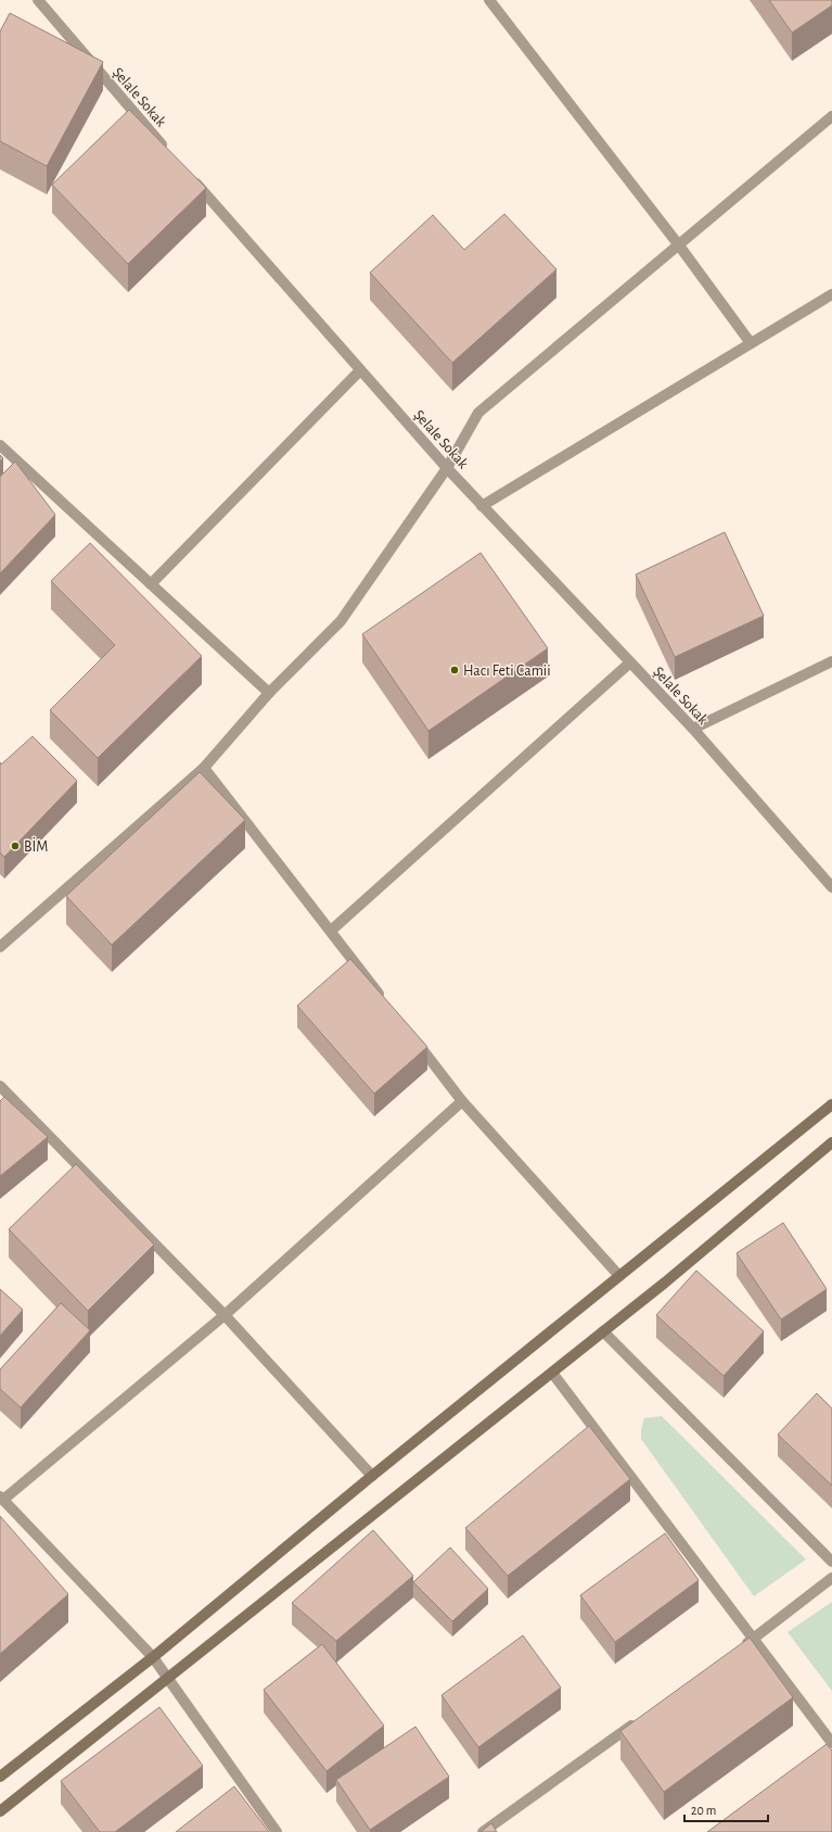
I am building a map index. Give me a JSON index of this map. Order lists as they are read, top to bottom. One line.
{"streets":{"street":["Şelale Sokak"]},"places":["Hacı Feti Camii","BİM"],"scale_bar":"20 m"}
